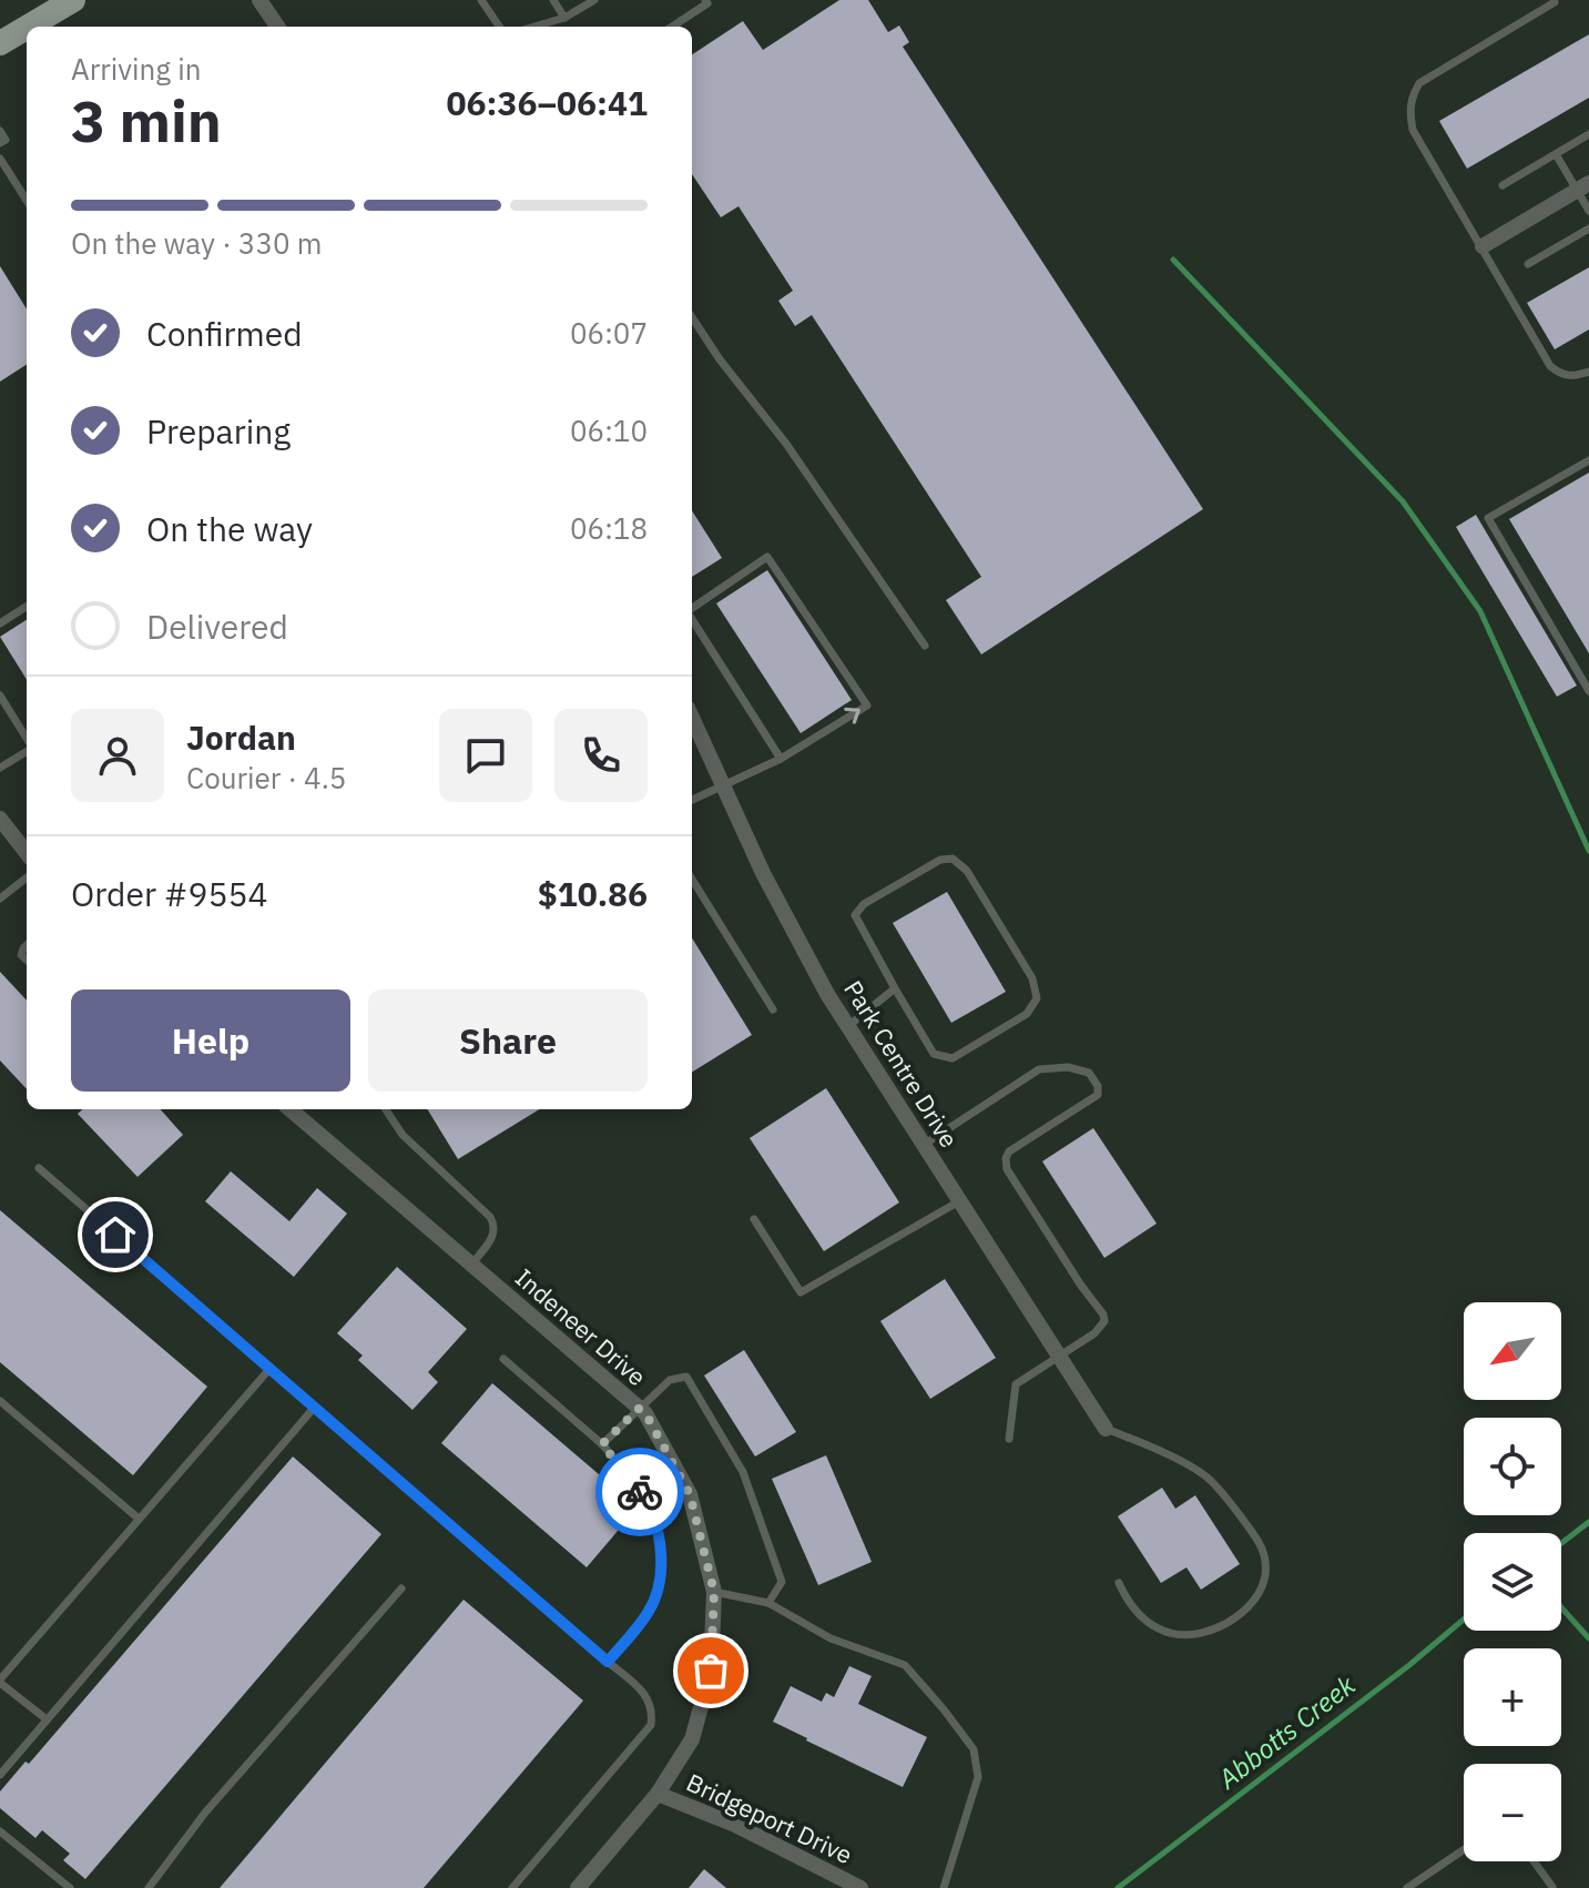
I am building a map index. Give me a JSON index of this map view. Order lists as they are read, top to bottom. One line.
{"streets":{"street":["Park Centre Drive","Indeneer Drive","Bridgeport Drive"]},"crossings":[["Indeneer Drive","Bridgeport Drive"]],"water":["Abbotts Creek"],"north":"bottom left","page":{"heading":["3 min","Arriving in","06:36–06:41"],"panel":["Jordan","Courier · 4.5","Order #9554","$10.86"],"bar":"On the way · 330 m","list":[["Confirmed","06:07"],["Preparing","06:10"],["On the way","06:18"],"Delivered"],"buttons":["Help","Share"],"map_buttons":["+","−"]}}
